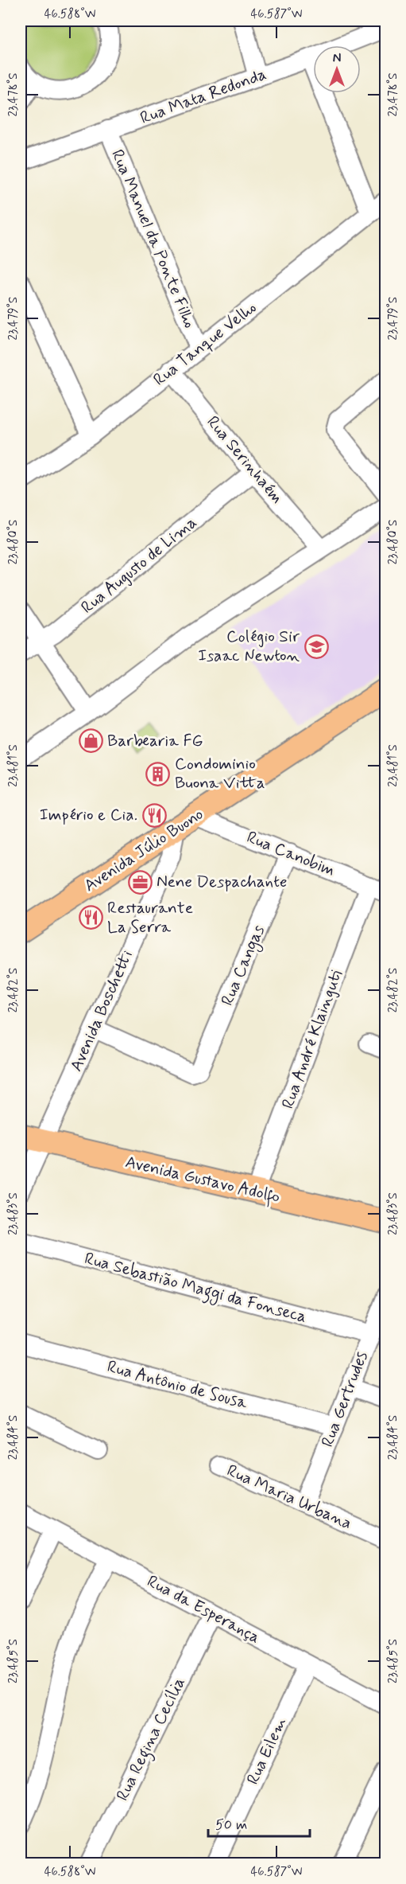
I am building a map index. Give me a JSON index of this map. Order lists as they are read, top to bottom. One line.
{"streets":{"main road":["Avenida Júlio Buono","Avenida Gustavo Adolfo"],"street":["Rua Mata Redonda","Rua Manuel da Ponte Filho","Rua Tanque Velho","Rua Serinhaém","Rua Augusto de Lima","Rua Canobim","Rua Cangas","Avenida Boschetti","Rua André Klainguti","Rua Sebastião Maggi da Fonseca","Rua Antônio de Sousa","Rua Gertrudes","Rua Maria Urbana","Rua da Esperança","Rua Regina Cecília","Rua Eilem"]},"crossings":[["Rua Mata Redonda","Rua Manuel da Ponte Filho"],["Rua Manuel da Ponte Filho","Rua Tanque Velho"],["Rua Tanque Velho","Rua Serinhaém"],["Rua Serinhaém","Rua Augusto de Lima"],["Avenida Júlio Buono","Rua Canobim"],["Avenida Júlio Buono","Avenida Boschetti"],["Rua Canobim","Rua Cangas"],["Rua Canobim","Rua André Klainguti"],["Rua Cangas","Avenida Boschetti"],["Avenida Boschetti","Avenida Gustavo Adolfo"],["Rua André Klainguti","Avenida Gustavo Adolfo"],["Rua Sebastião Maggi da Fonseca","Rua Gertrudes"],["Rua Antônio de Sousa","Rua Gertrudes"],["Rua Gertrudes","Rua Maria Urbana"],["Rua da Esperança","Rua Regina Cecília"],["Rua da Esperança","Rua Eilem"]],"places":{"school or university":["Colégio Sir Isaac Newton"],"shop":["Barbearia FG"],"building":["Condominio Buona Vitta"],"restaurant":["Império e Cia.","Restaurante La Serra"],"office":["Nene Despachante"]},"scale_bar":"50 m","north":"top","coordinates":["46.588°W","46.587°W","23.478°S","23.479°S","23.480°S","23.481°S","23.482°S","23.483°S","23.484°S","23.485°S"]}
